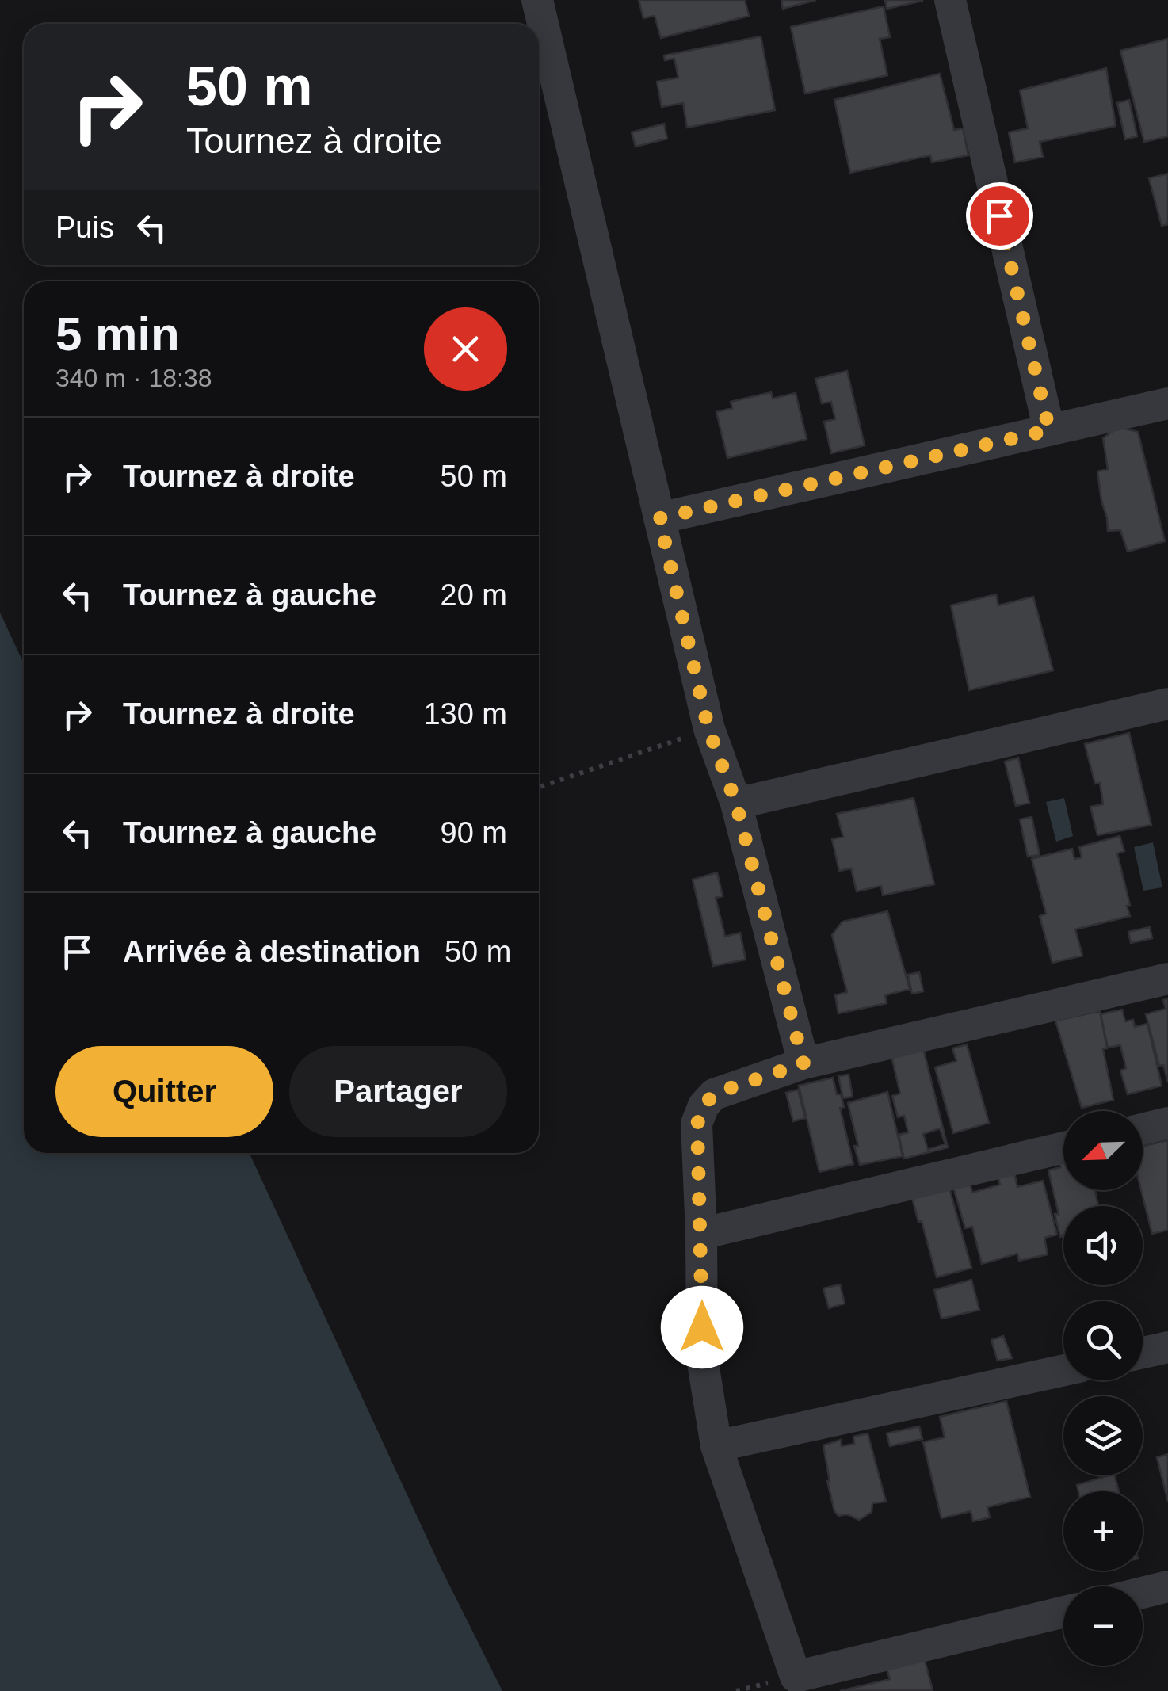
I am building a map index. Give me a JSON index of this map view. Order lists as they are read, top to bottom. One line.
{"north":"bottom left","page":{"turn":["50 m","Tournez à droite"],"then":"Puis","heading":["5 min","340 m · 18:38"],"list":[{"name":"Tournez à droite","value":"50 m"},{"name":"Tournez à gauche","value":"20 m"},{"name":"Tournez à droite","value":"130 m"},{"name":"Tournez à gauche","value":"90 m"},{"name":"Arrivée à destination","value":"50 m"}],"buttons":["Quitter","Partager"],"map_buttons":["+","−"]}}
